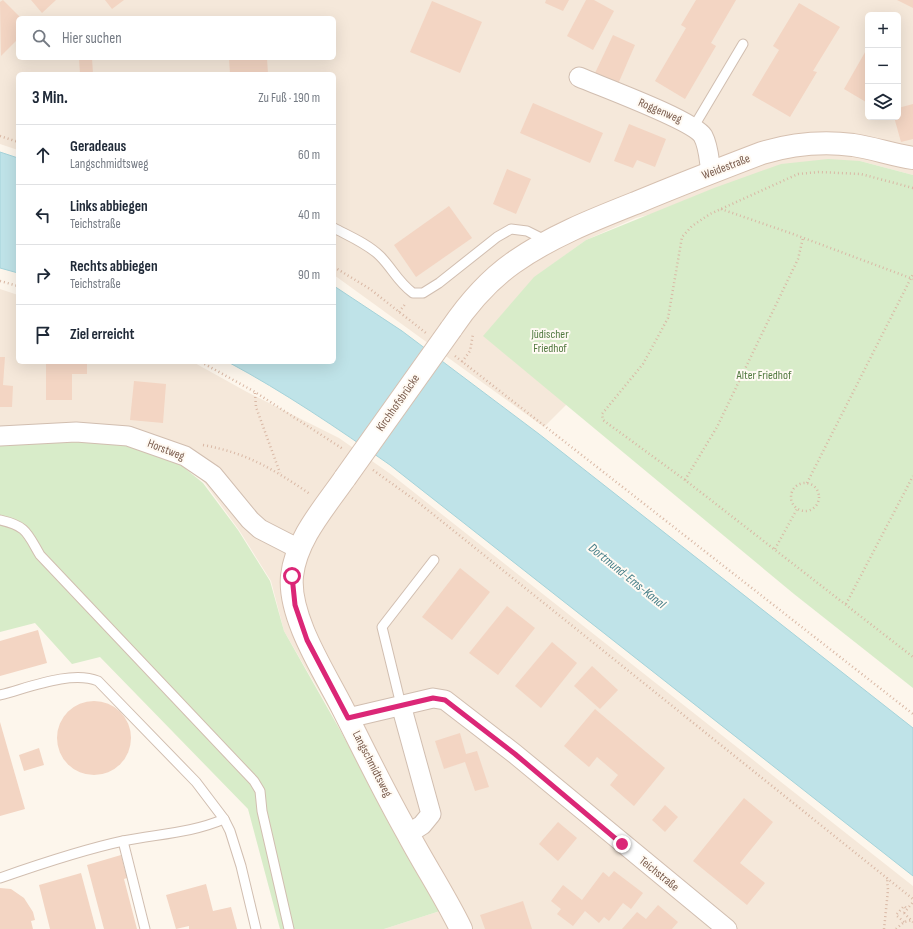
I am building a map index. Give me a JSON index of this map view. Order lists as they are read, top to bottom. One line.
{"streets":{"street":["Roggenweg","Weidestraße","Kirchhofsbrücke","Horstweg","Langschmidtsweg","Teichstraße"]},"crossings":[["Roggenweg","Weidestraße"],["Weidestraße","Kirchhofsbrücke"],["Kirchhofsbrücke","Langschmidtsweg"],["Horstweg","Langschmidtsweg"],["Langschmidtsweg","Teichstraße"]],"water":["Dortmund-Ems-Kanal"],"parks":["Jüdischer Friedhof","Alter Friedhof"],"page":{"map_buttons":["+","−"],"search":"Hier suchen","heading":["3 Min.","Zu Fuß · 190 m"],"list":[["Geradeaus","Langschmidtsweg","60 m"],["Links abbiegen","Teichstraße","40 m"],["Rechts abbiegen","Teichstraße","90 m"],"Ziel erreicht"]}}
